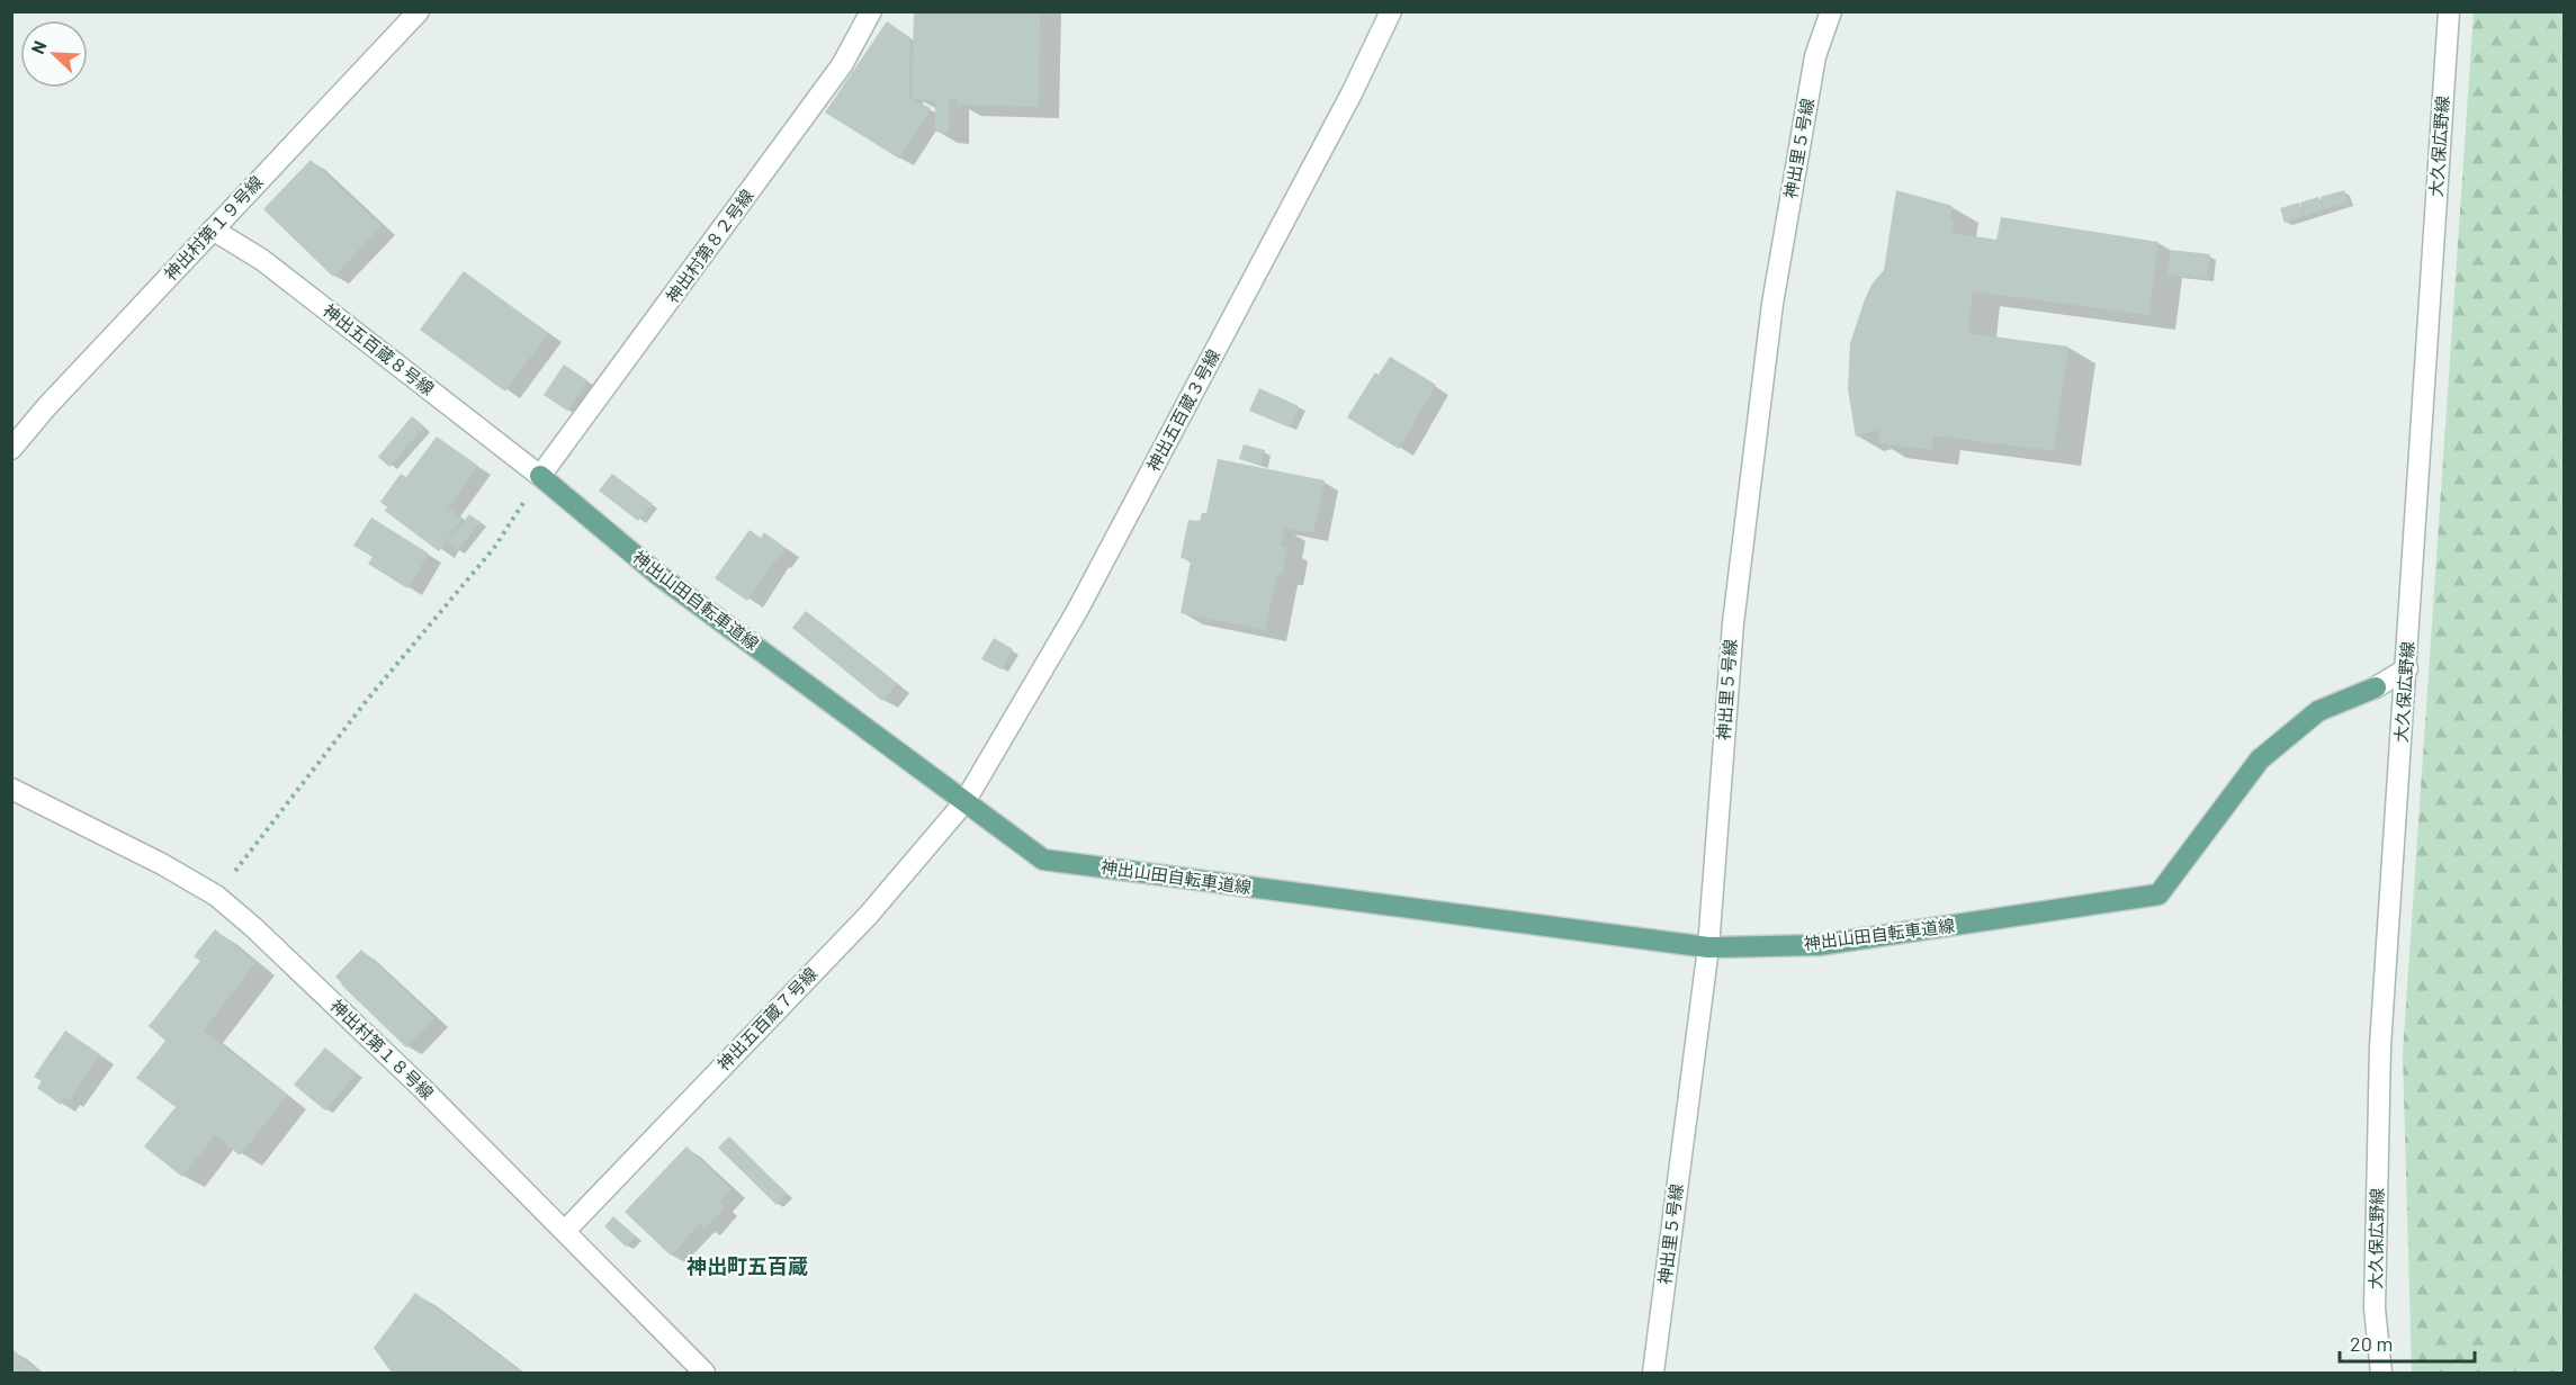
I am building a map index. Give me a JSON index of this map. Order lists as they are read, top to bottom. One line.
{"streets":{"main road":["神出山田自転車道線"],"street":["大久保広野線","神出里５号線","神出村第１９号線","神出村第８２号線","神出五百蔵８号線","神出五百蔵３号線","神出五百蔵７号線","神出村第１８号線"]},"crossings":[["神出里５号線","神出山田自転車道線"],["神出村第１９号線","神出五百蔵８号線"],["神出村第８２号線","神出五百蔵８号線"],["神出村第８２号線","神出山田自転車道線"],["神出五百蔵８号線","神出山田自転車道線"],["神出五百蔵３号線","神出山田自転車道線"],["神出五百蔵３号線","神出五百蔵７号線"],["神出山田自転車道線","神出五百蔵７号線"],["神出五百蔵７号線","神出村第１８号線"]],"districts":["神出町五百蔵"],"scale_bar":"20 m","north":"top left"}
